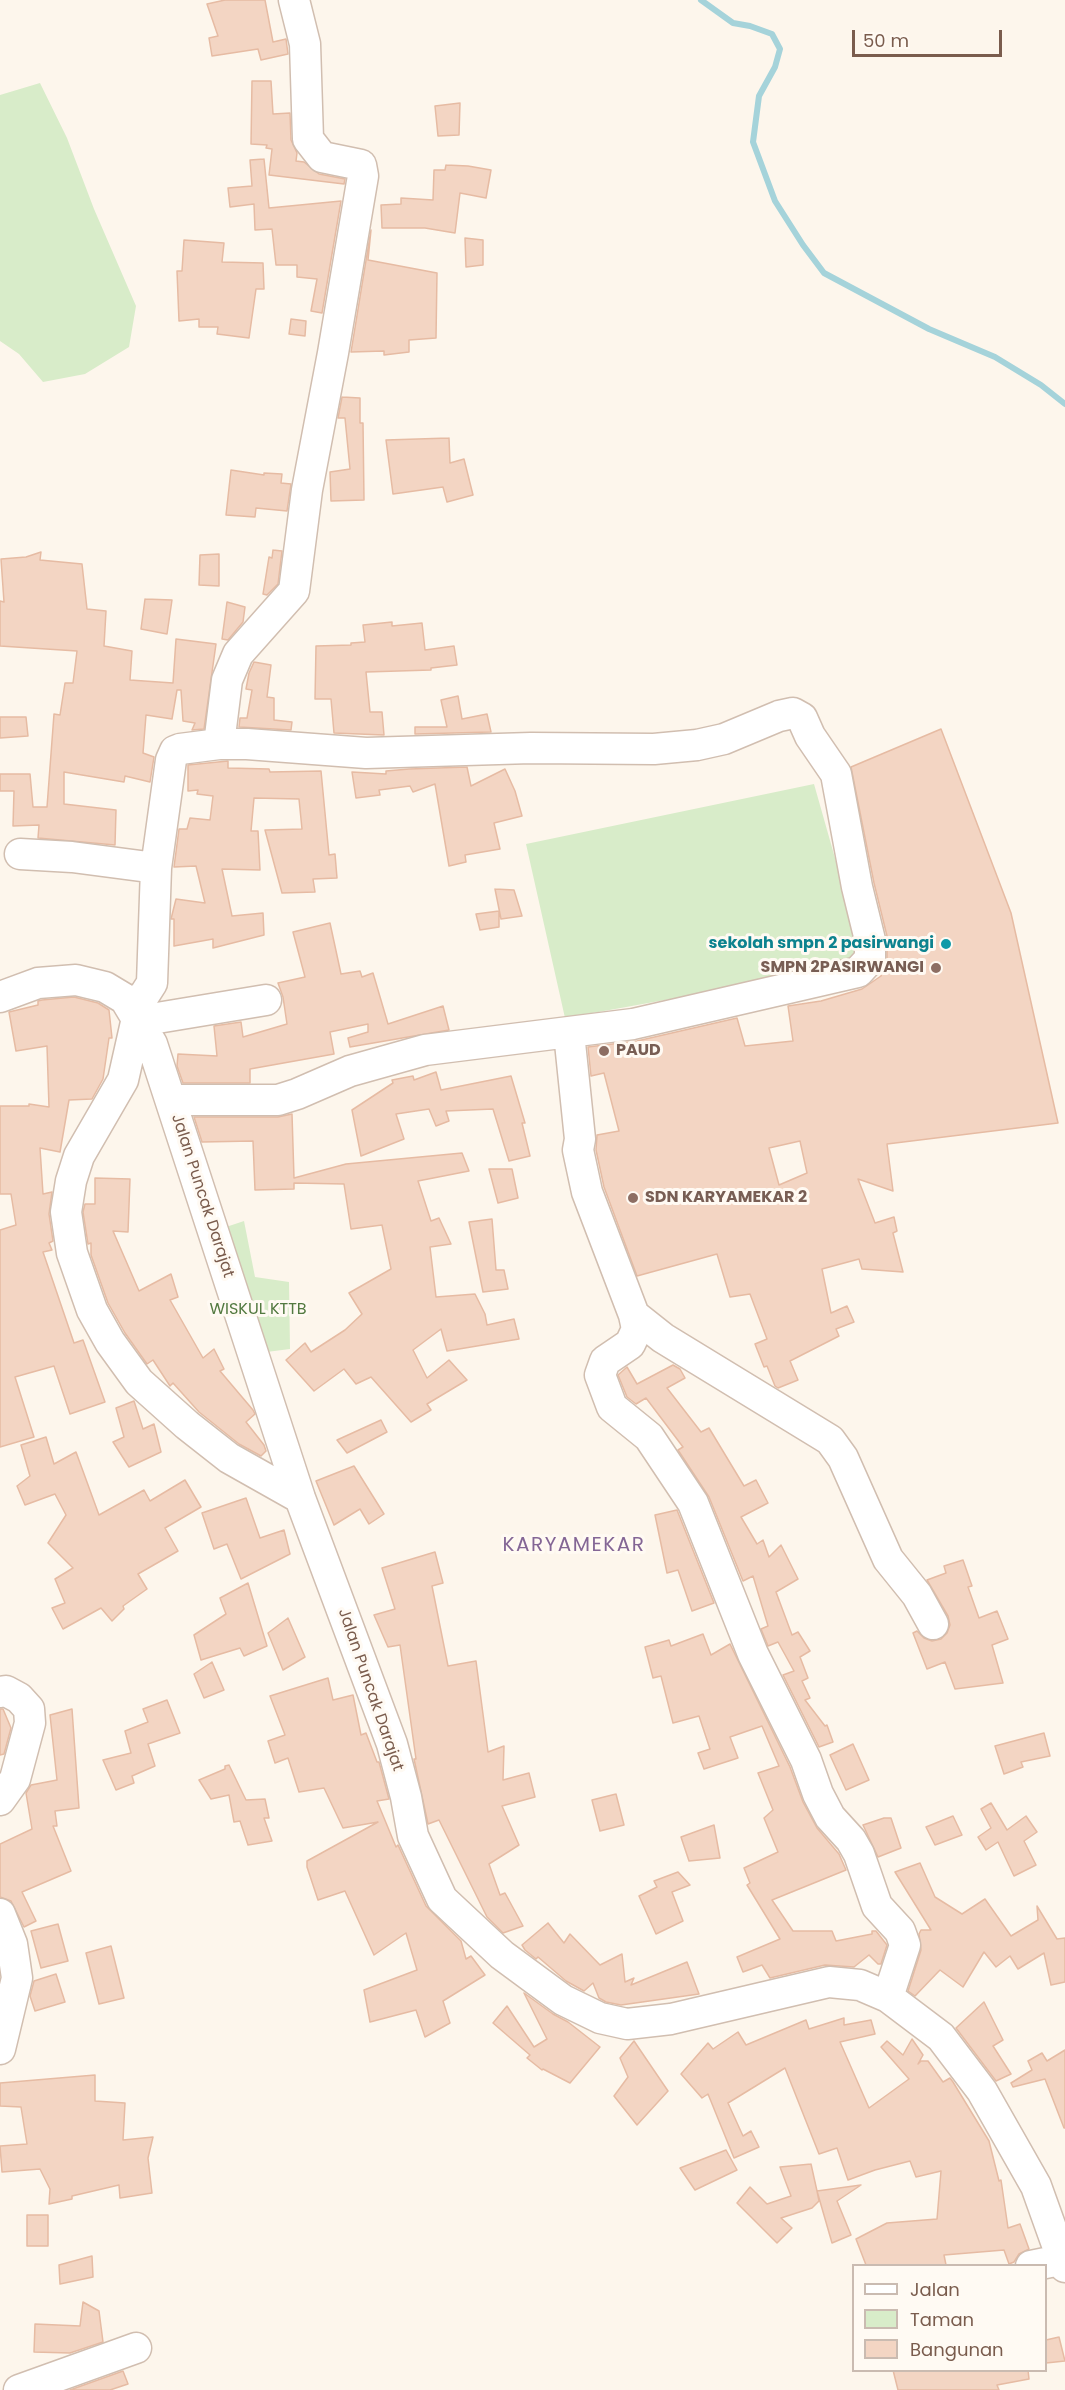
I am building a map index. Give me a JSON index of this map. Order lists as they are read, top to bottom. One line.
{"streets":{"street":["Jalan Puncak Darajat"]},"districts":["KARYAMEKAR"],"parks":["WISKUL KTTB"],"places":["sekolah smpn 2 pasirwangi","SMPN 2PASIRWANGI","PAUD","SDN KARYAMEKAR 2"],"legend":["Jalan","Taman","Bangunan"],"scale_bar":"50 m"}
